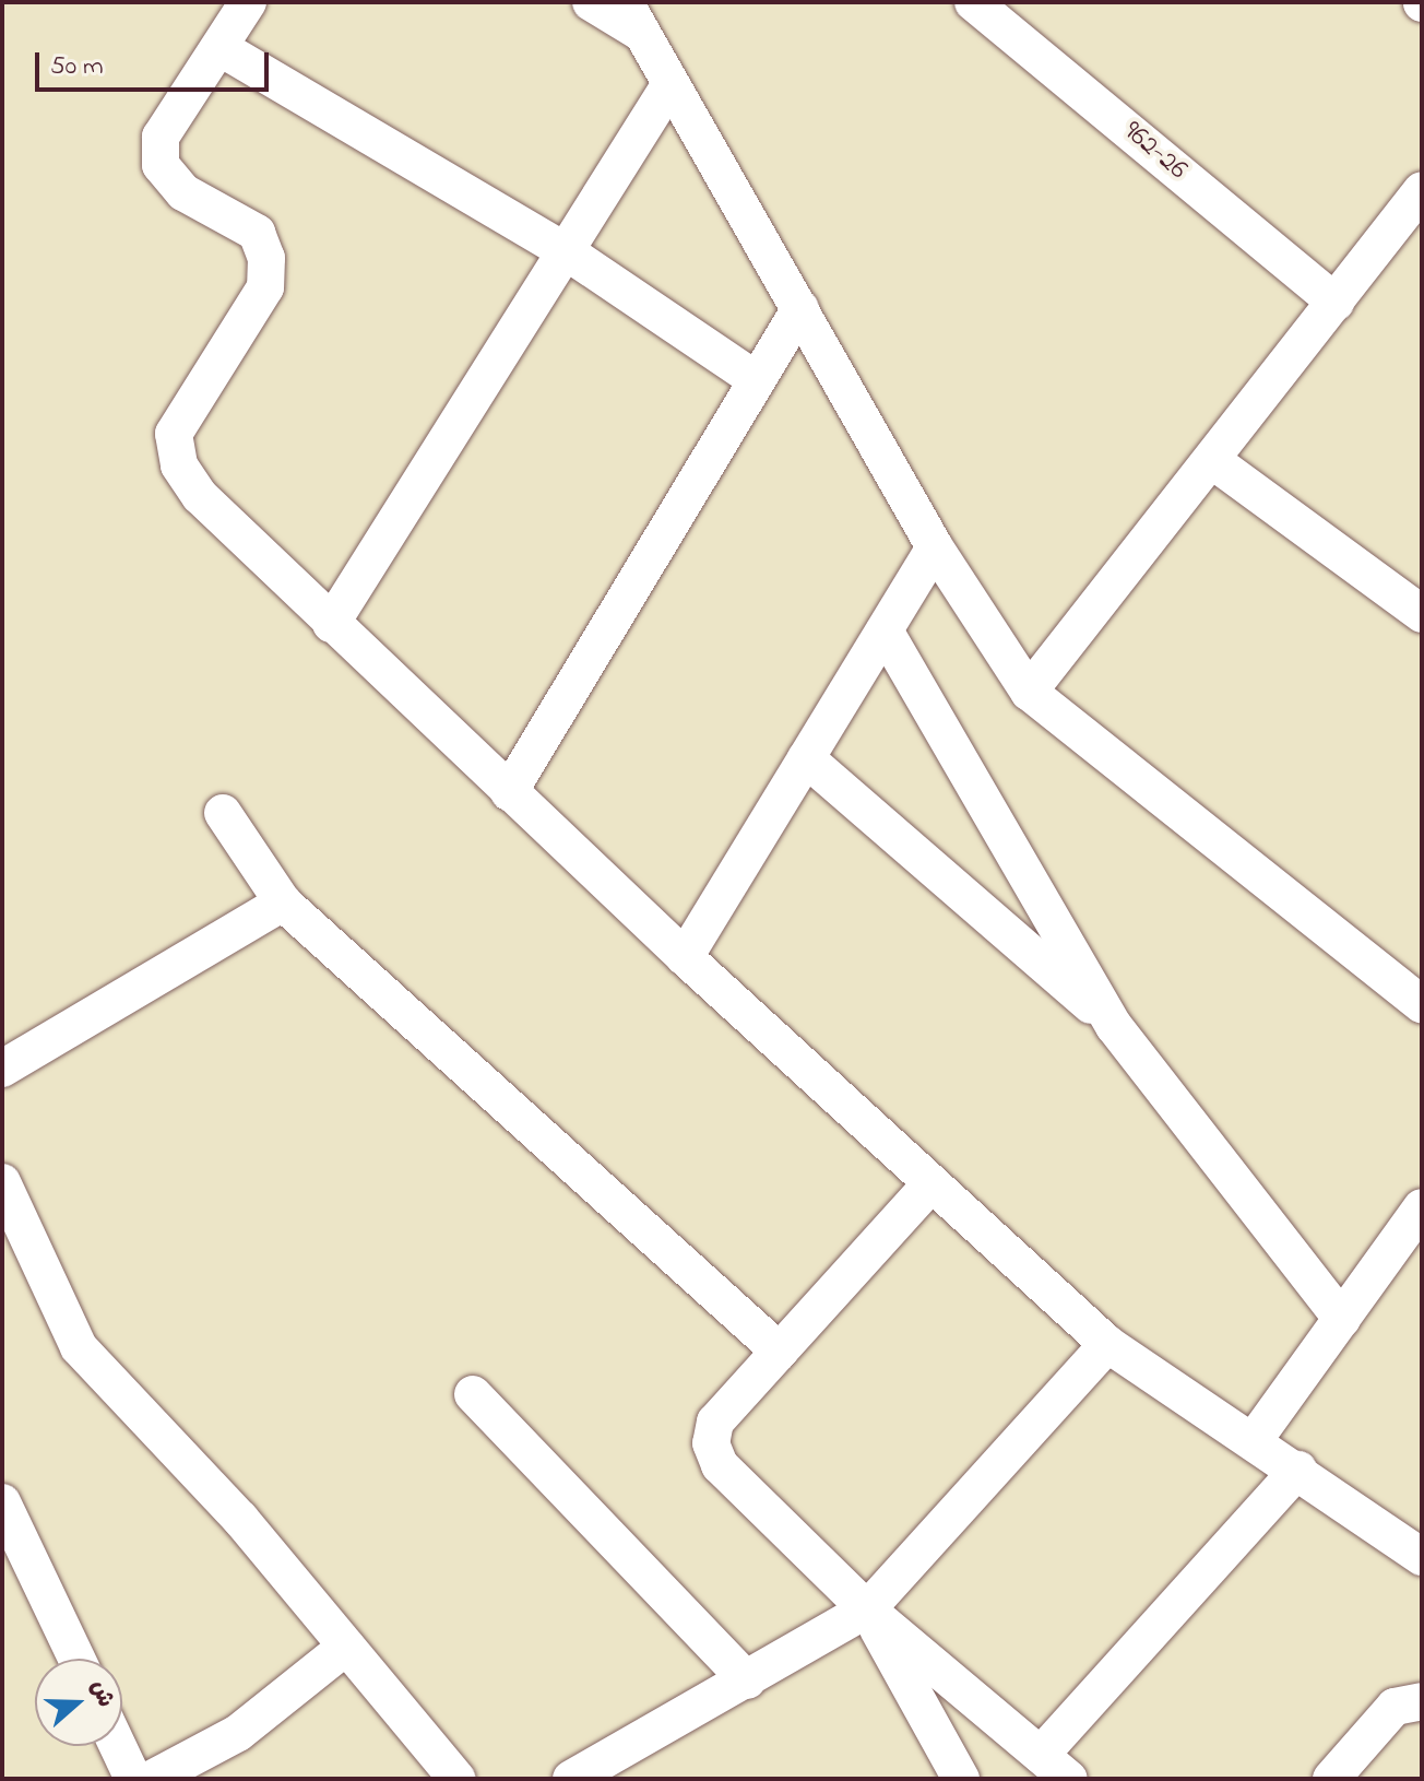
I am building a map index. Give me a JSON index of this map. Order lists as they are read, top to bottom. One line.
{"streets":{"street":["962-26"]},"scale_bar":"50 m","north":"right"}
